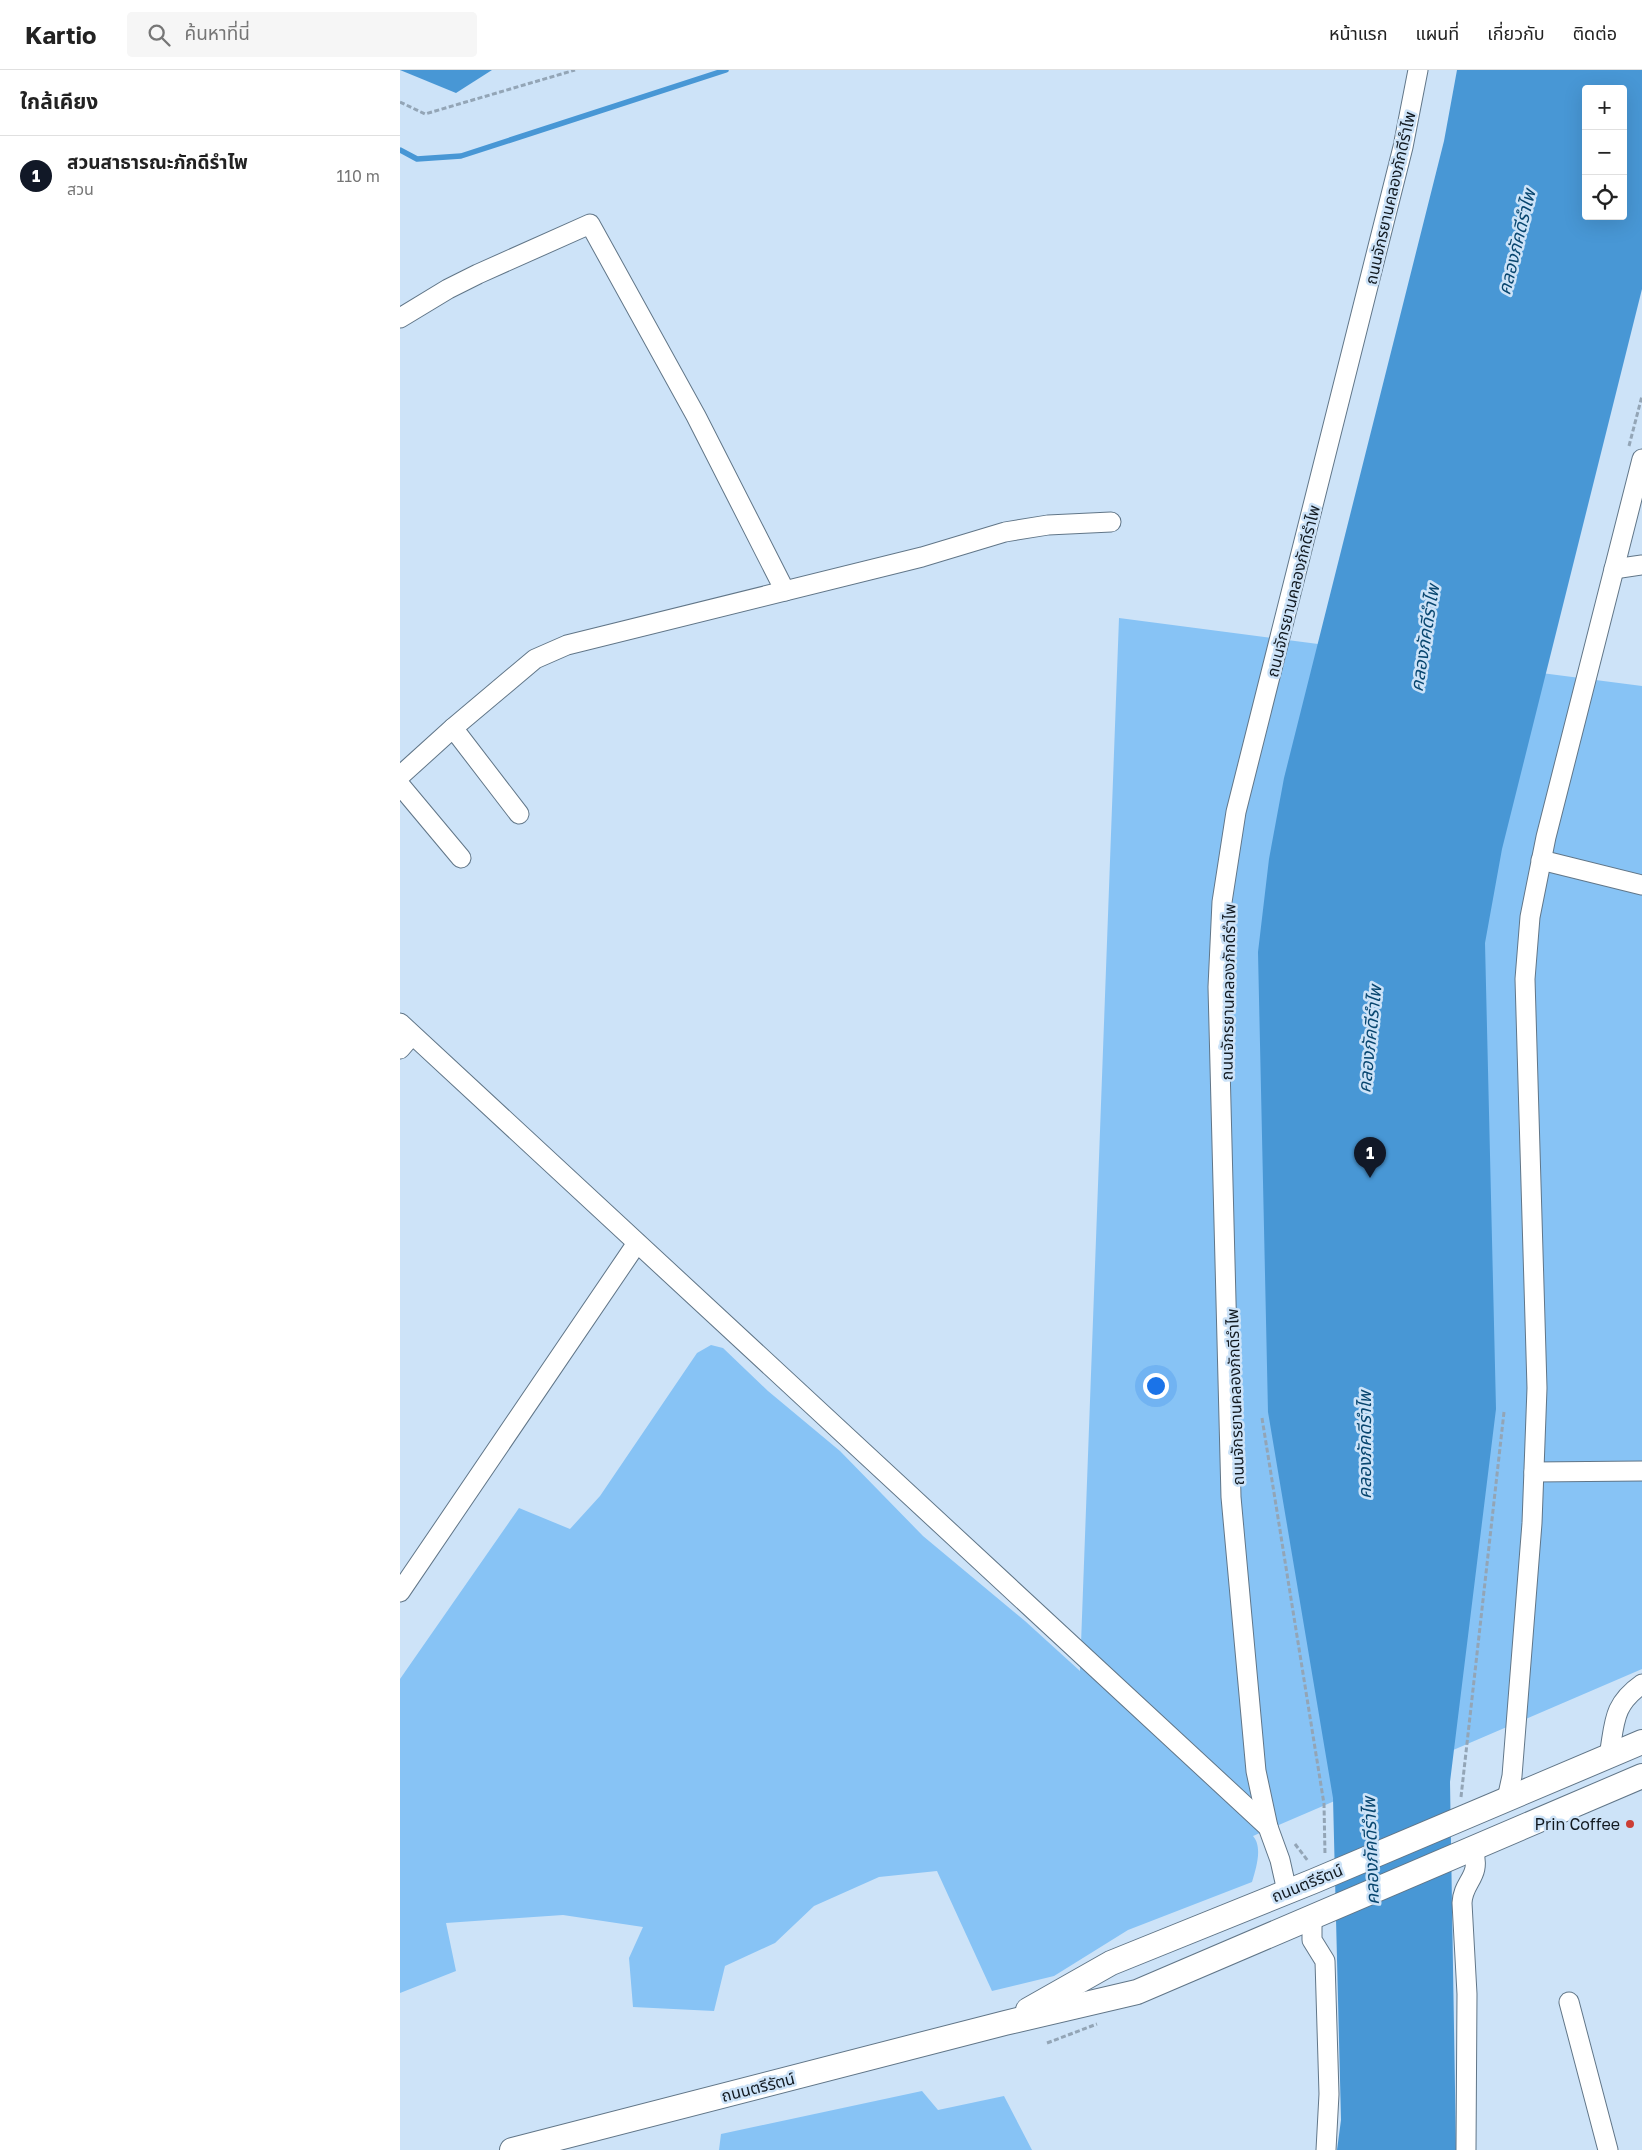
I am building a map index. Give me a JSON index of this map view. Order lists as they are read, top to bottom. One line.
{"streets":{"main road":["ถนนตรีรัตน์"]},"water":["คลองภัคดีรำไพ"],"places":["Prin Coffee"],"page":{"header":"Kartio","search":"ค้นหาที่นี่","nav":["หน้าแรก","แผนที่","เกี่ยวกับ","ติดต่อ"],"heading":"ใกล้เคียง","map_buttons":["+","−"],"list":[{"mark":"1","name":"สวนสาธารณะภักดีรำไพ","note":"สวน","value":"110 m"}],"pins":"1"}}
